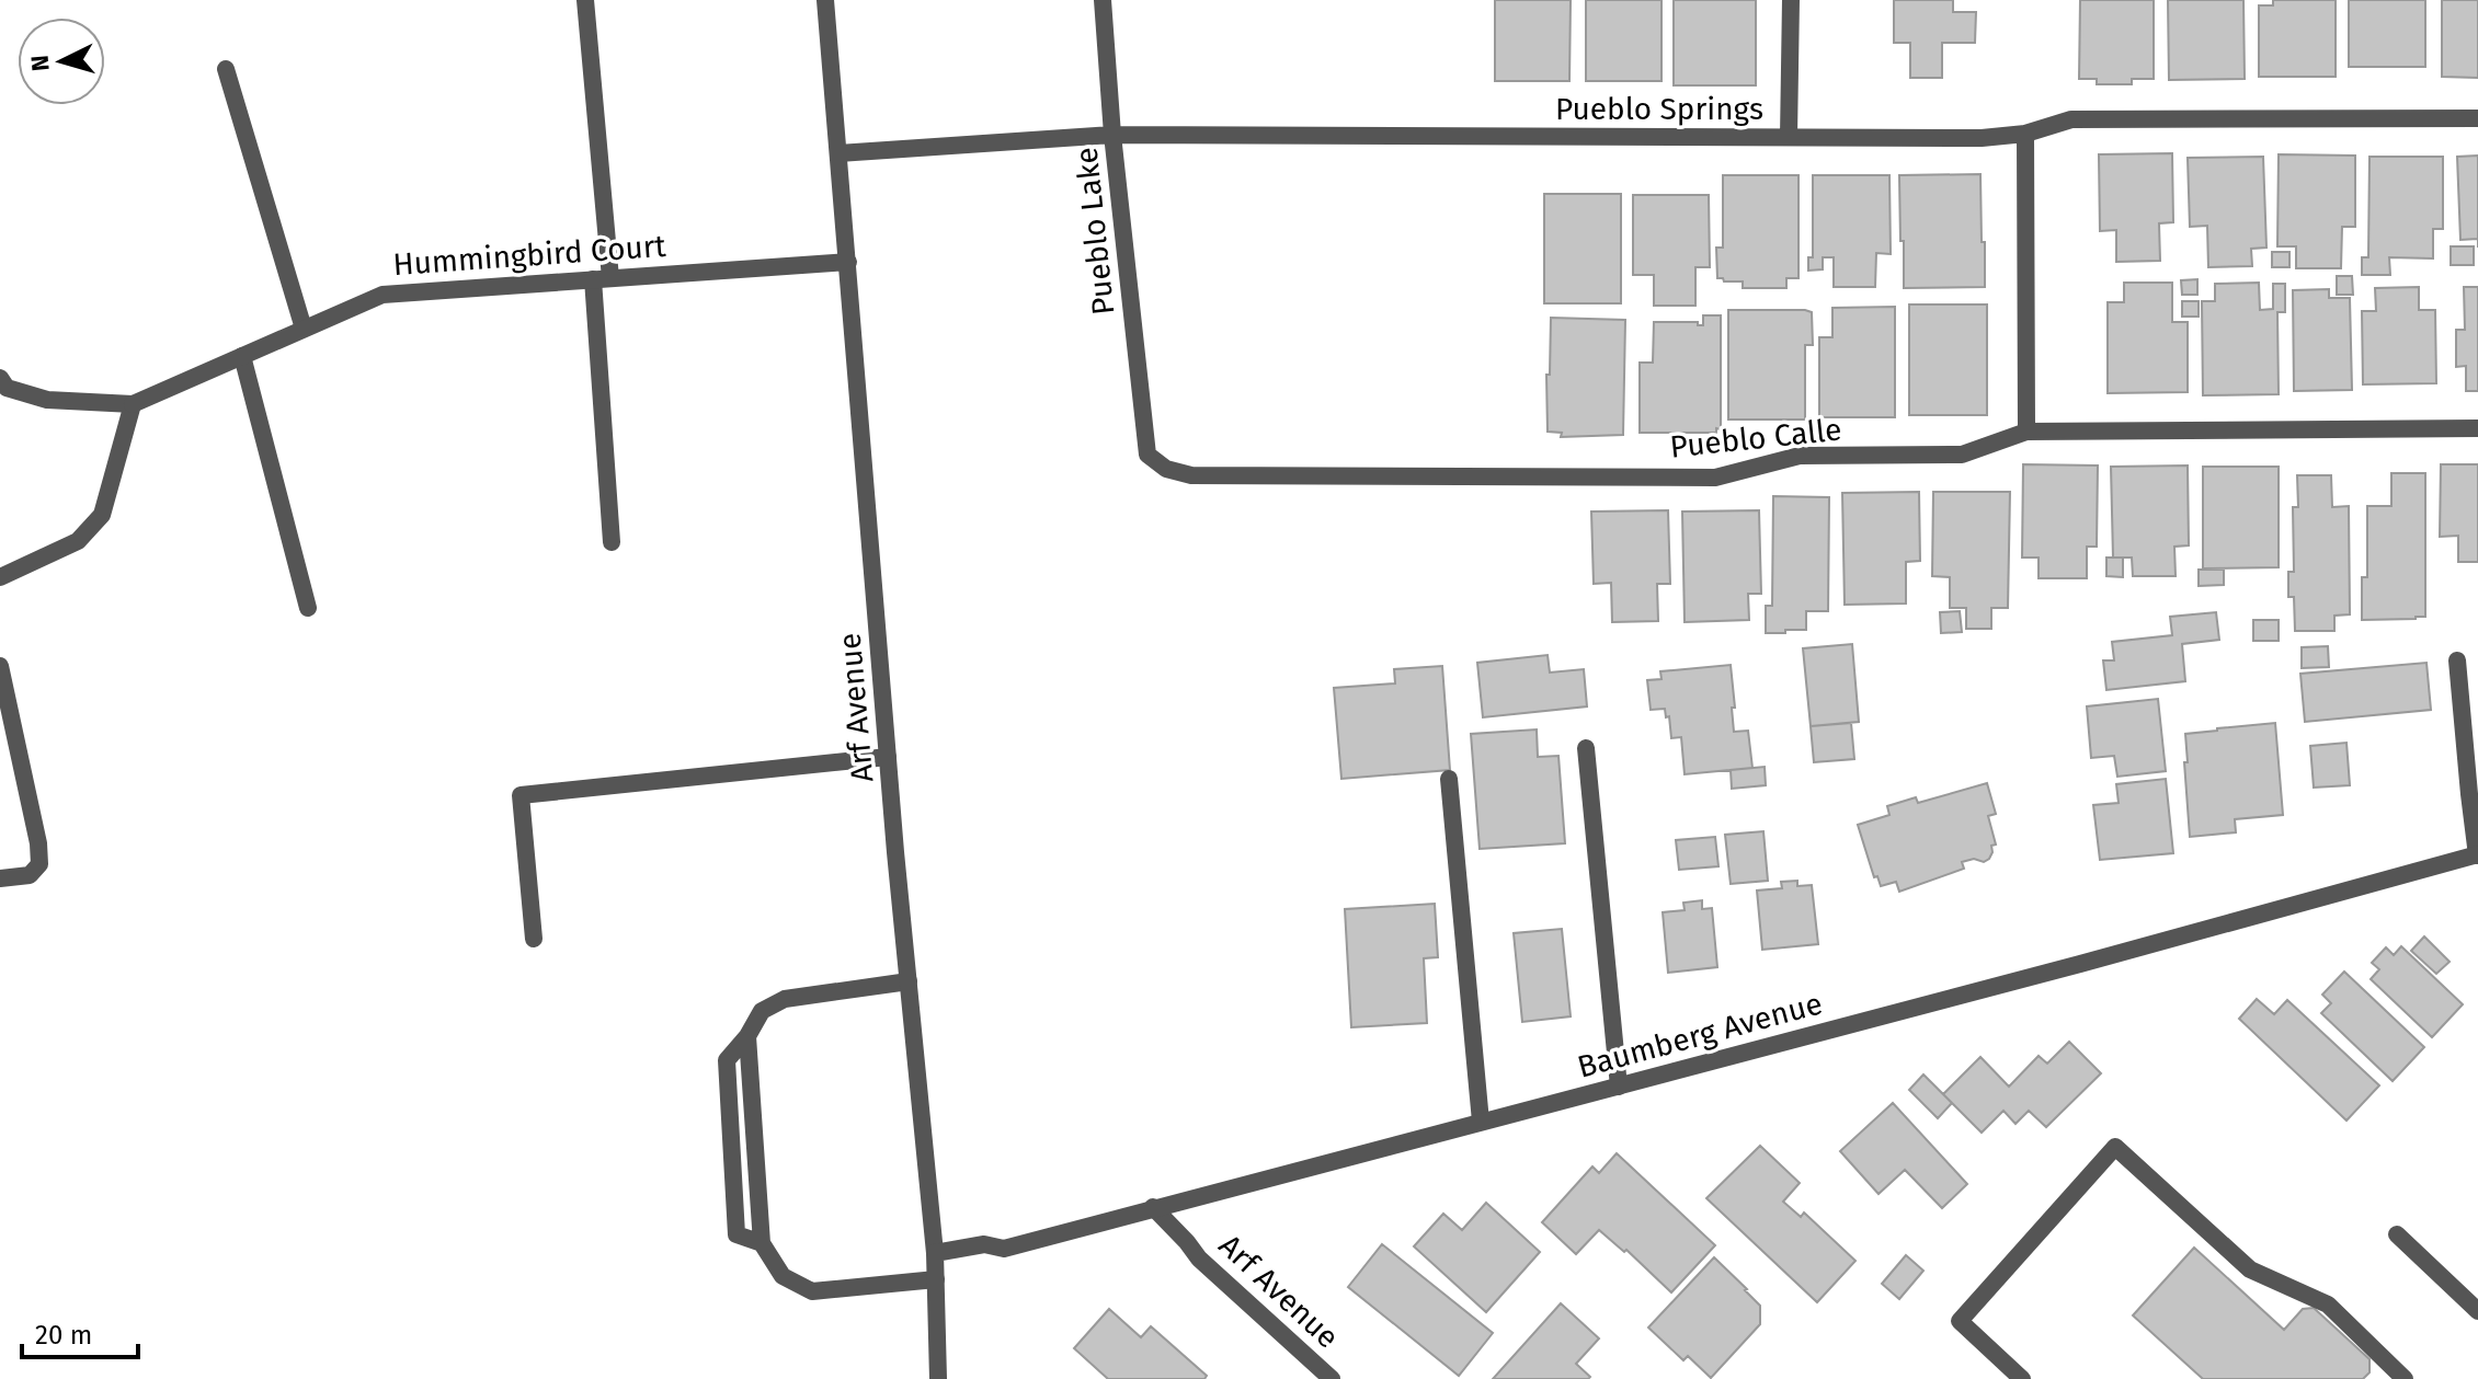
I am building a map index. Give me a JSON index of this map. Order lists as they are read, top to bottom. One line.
{"streets":{"street":["Pueblo Springs","Pueblo Lake","Hummingbird Court","Pueblo Calle","Arf Avenue","Baumberg Avenue"]},"crossings":[["Pueblo Springs","Pueblo Lake"],["Pueblo Springs","Arf Avenue"],["Pueblo Lake","Pueblo Calle"],["Hummingbird Court","Arf Avenue"],["Arf Avenue","Baumberg Avenue"]],"scale_bar":"20 m","north":"left"}
